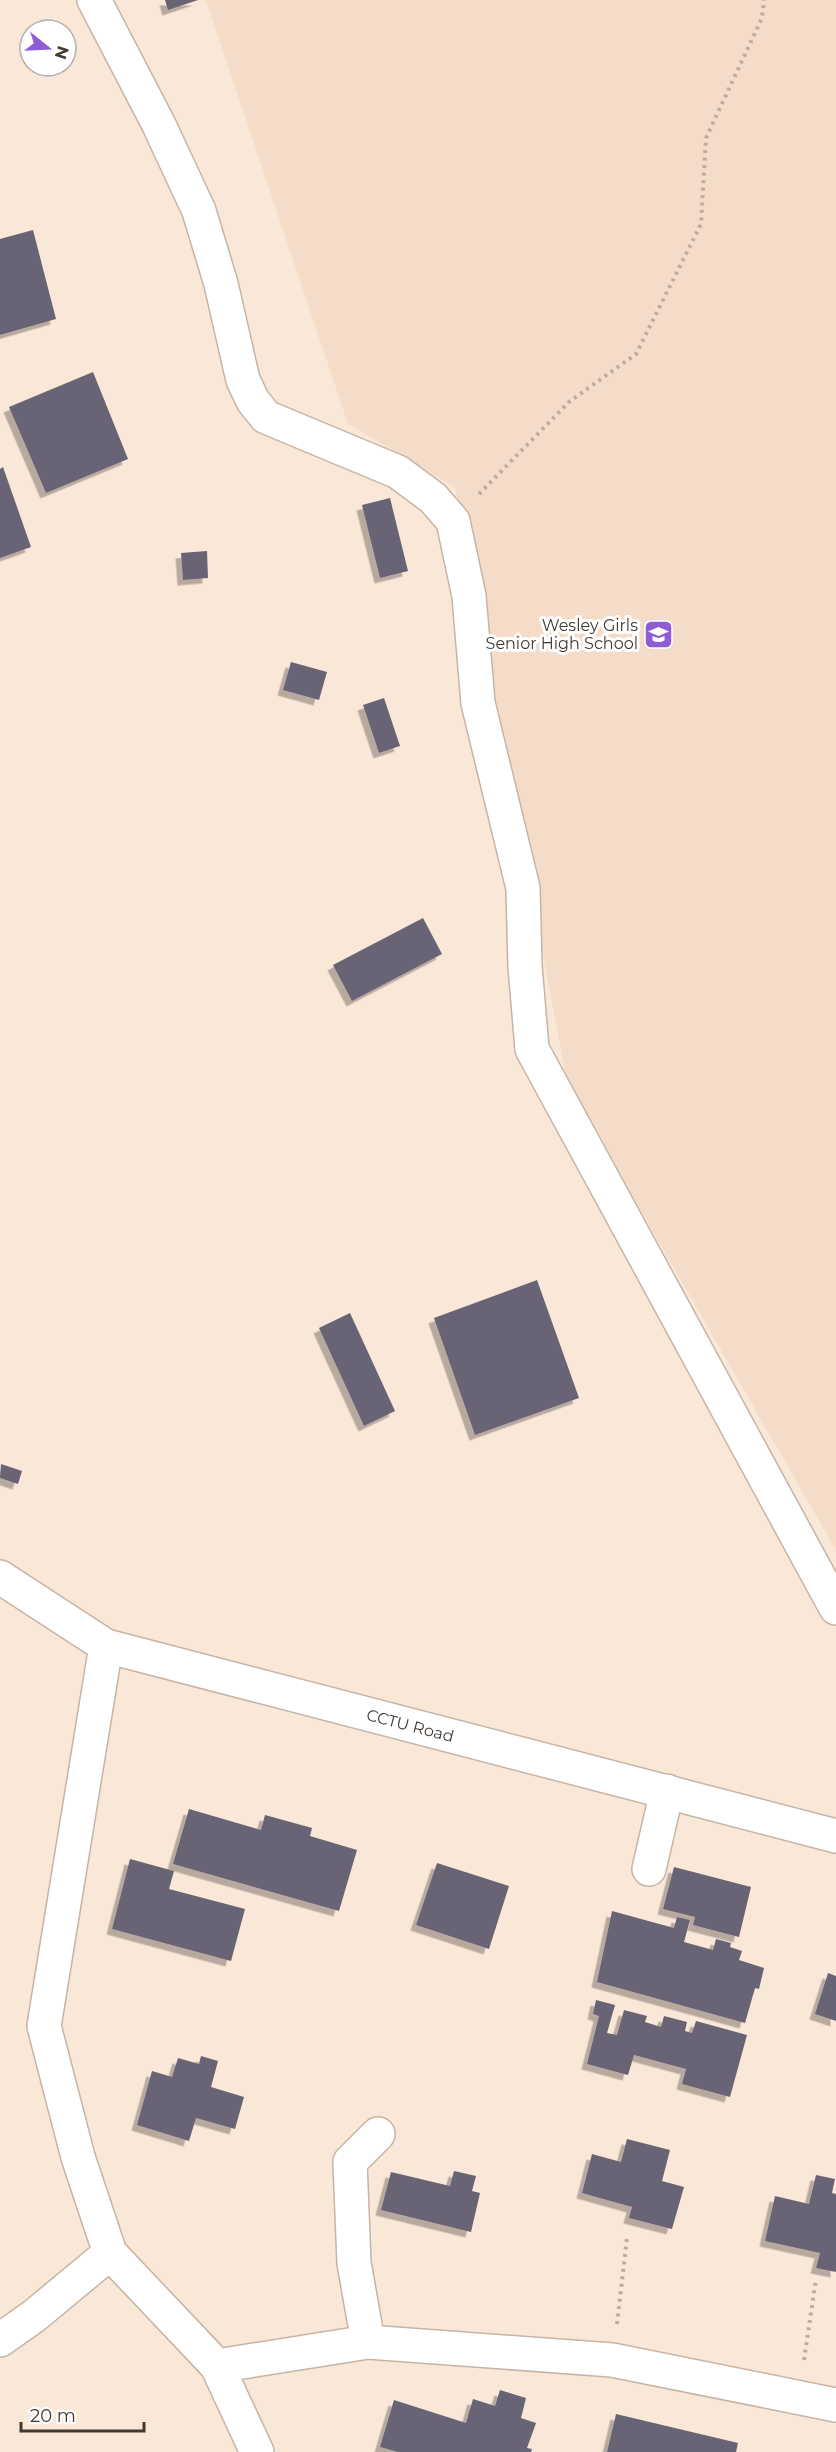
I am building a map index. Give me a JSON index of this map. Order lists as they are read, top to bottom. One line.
{"streets":{"street":["CCTU Road"]},"places":{"school or university":["Wesley Girls Senior High School"]},"scale_bar":"20 m","north":"right"}
